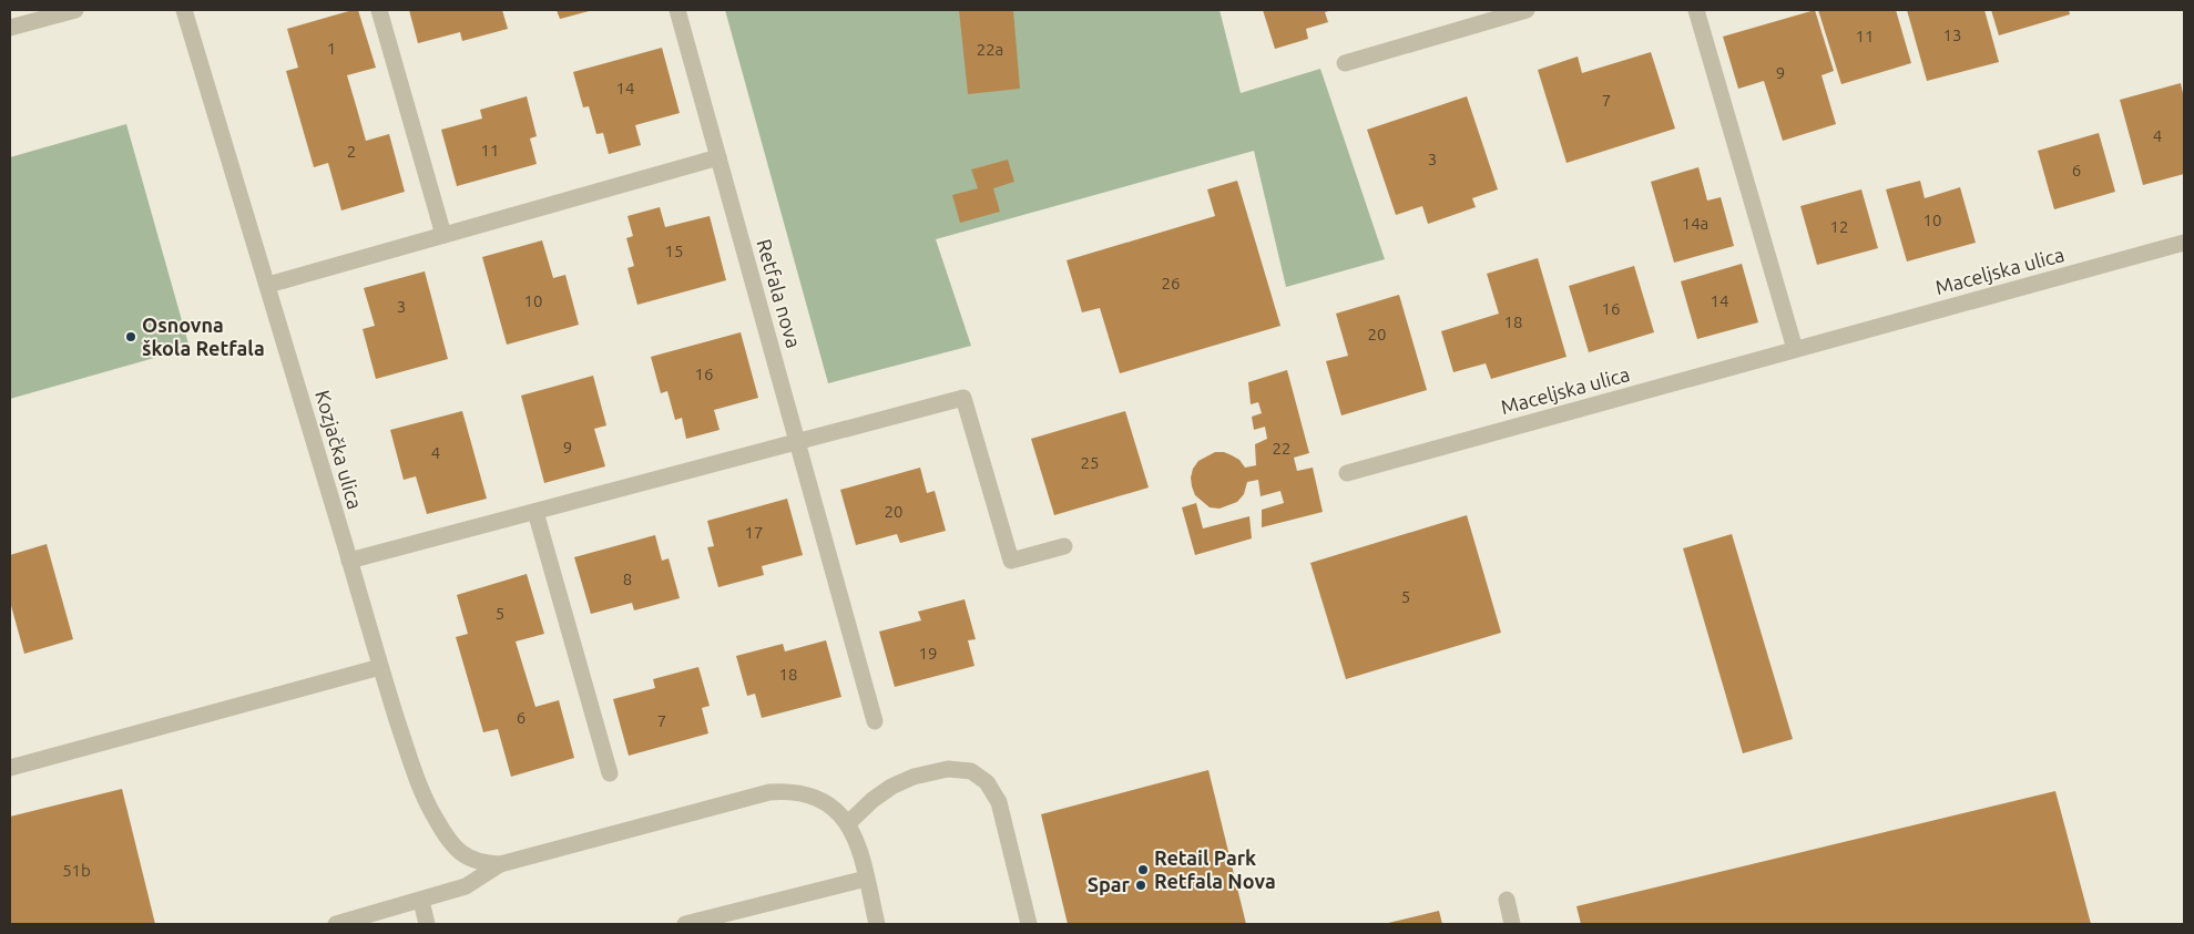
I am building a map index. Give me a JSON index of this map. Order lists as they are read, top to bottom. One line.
{"streets":{"street":["Maceljska ulica","Retfala nova","Kozjačka ulica"]},"places":["Osnovna škola Retfala","Retail Park Retfala Nova","Spar"],"house_numbers":["13","11","1","22a","9","14","7","4","11","2","3","6","10","14a","12","15","26","10","14","3","16","18","20","16","9","22","4","25","20","17","8","5","5","19","18","6","7","51b"]}
